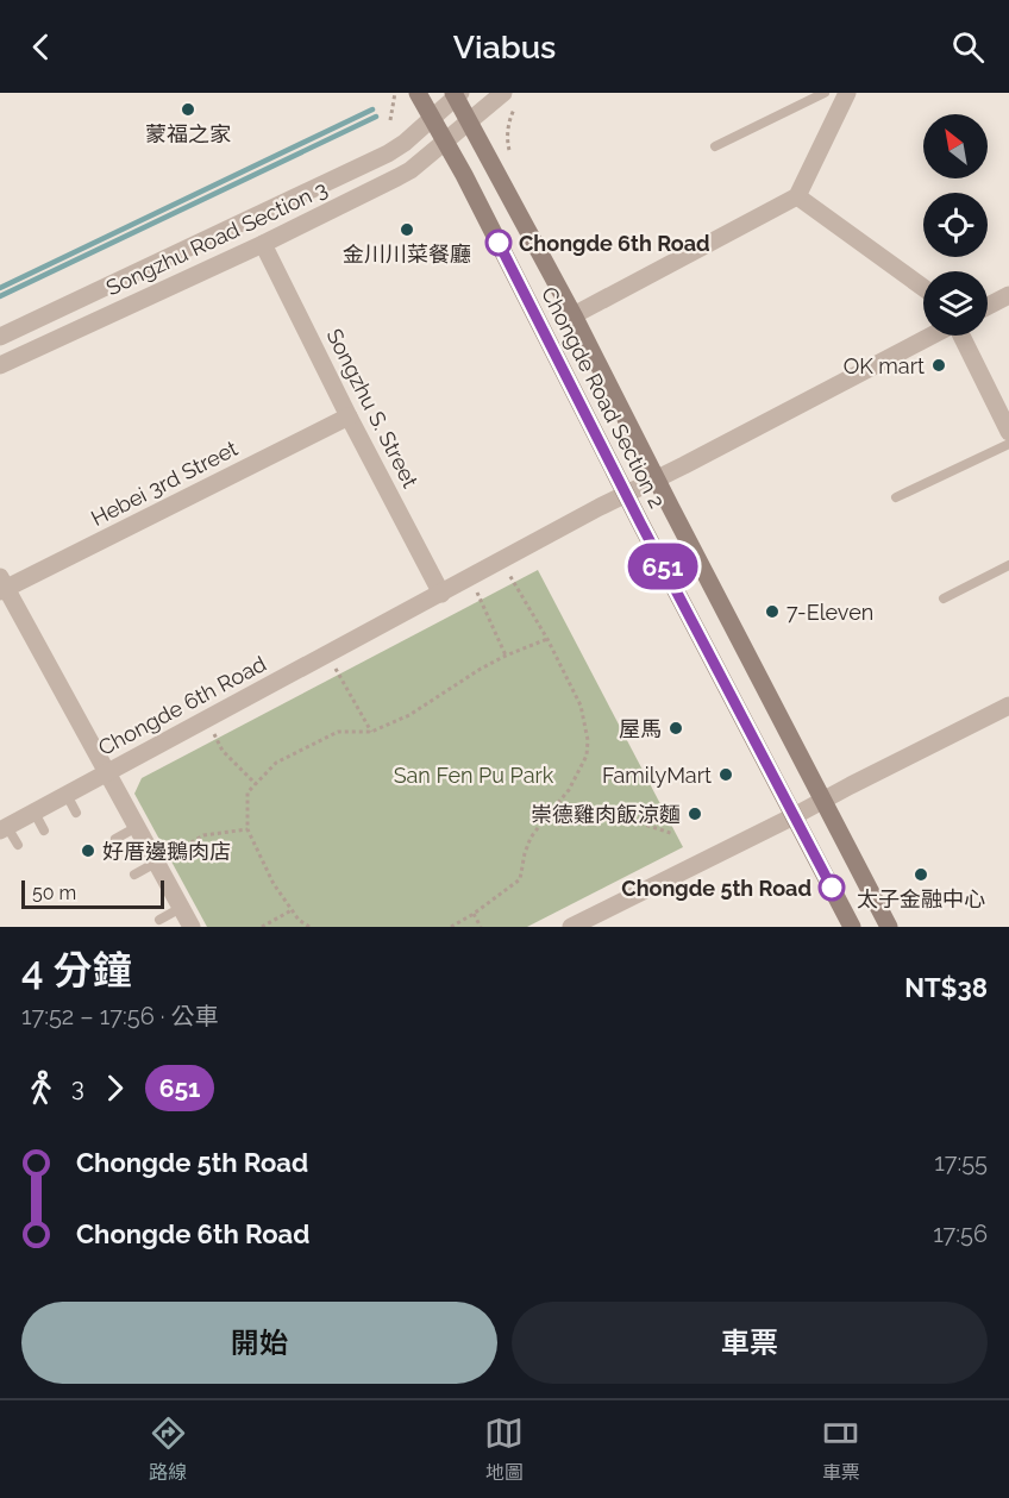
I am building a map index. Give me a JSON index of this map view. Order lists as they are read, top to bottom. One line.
{"streets":{"main road":["Chongde Road Section 2"],"street":["Songzhu Road Section 3","Songzhu S. Street","Hebei 3rd Street","Chongde 6th Road"]},"crossings":[["Songzhu Road Section 3","Chongde Road Section 2"],["Songzhu Road Section 3","Songzhu S. Street"],["Chongde Road Section 2","Chongde 6th Road"],["Songzhu S. Street","Hebei 3rd Street"],["Songzhu S. Street","Chongde 6th Road"]],"parks":["San Fen Pu Park"],"places":["蒙福之家","金川川菜餐廳","Chongde 6th Road","OK mart","7-Eleven","屋馬","FamilyMart","崇德雞肉飯涼麵","好厝邊鵝肉店","太子金融中心","Chongde 5th Road"],"lines":["bus line 651"],"scale_bar":"50 m","north":"top left","page":{"header":"Viabus","on_map":"651","scale":"50 m","heading":["4 分鐘","17:52 – 17:56 · 公車","NT$38"],"legs":["3","651"],"list":[{"name":"Chongde 5th Road","value":"17:55"},{"name":"Chongde 6th Road","value":"17:56"}],"buttons":["開始","車票"],"tabs":["路線","地圖","車票"]}}
